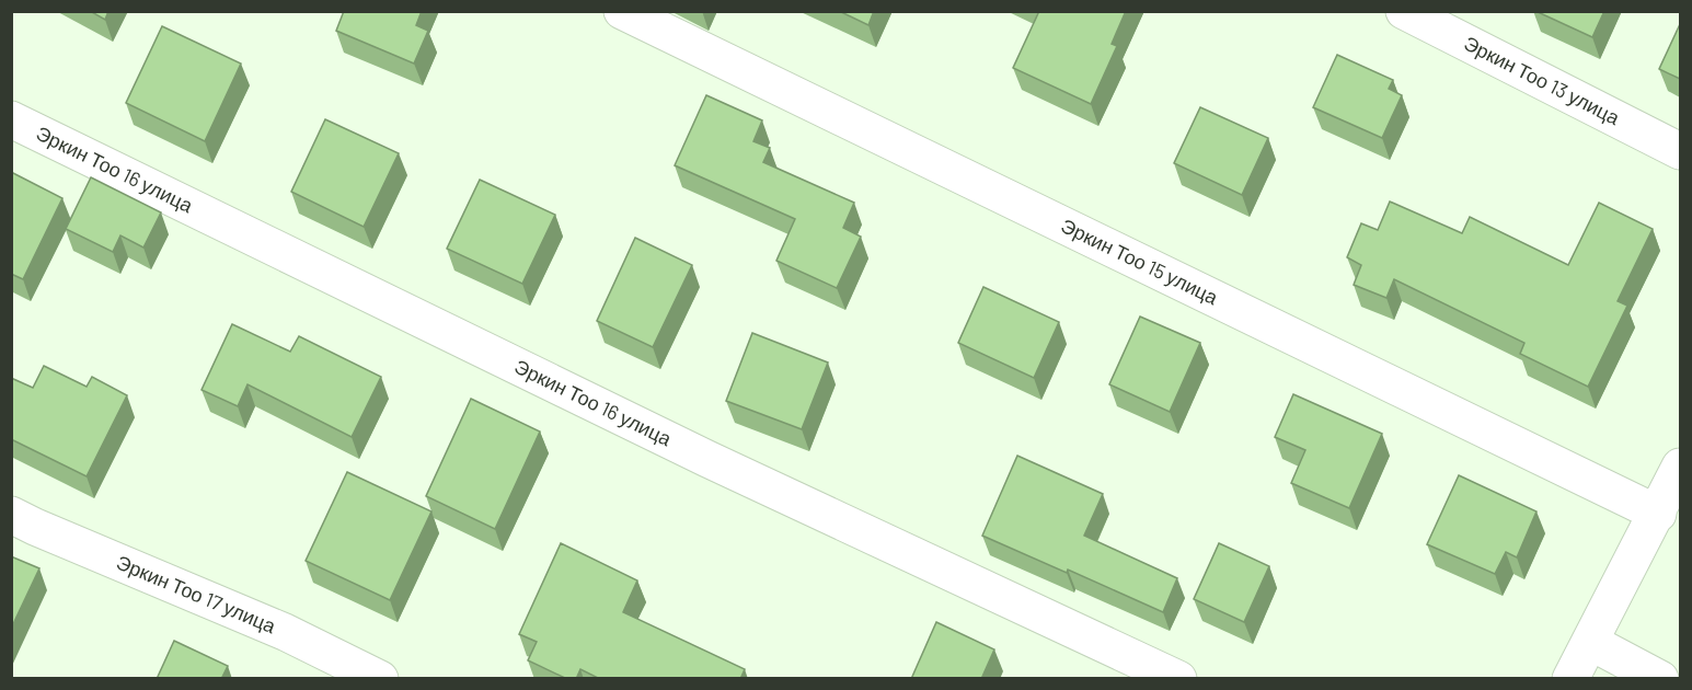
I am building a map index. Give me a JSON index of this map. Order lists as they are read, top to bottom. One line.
{"streets":{"street":["Эркин Тоо 13 улица","Эркин Тоо 16 улица","Эркин Тоо 15 улица","Эркин Тоо 17 улица"]}}
